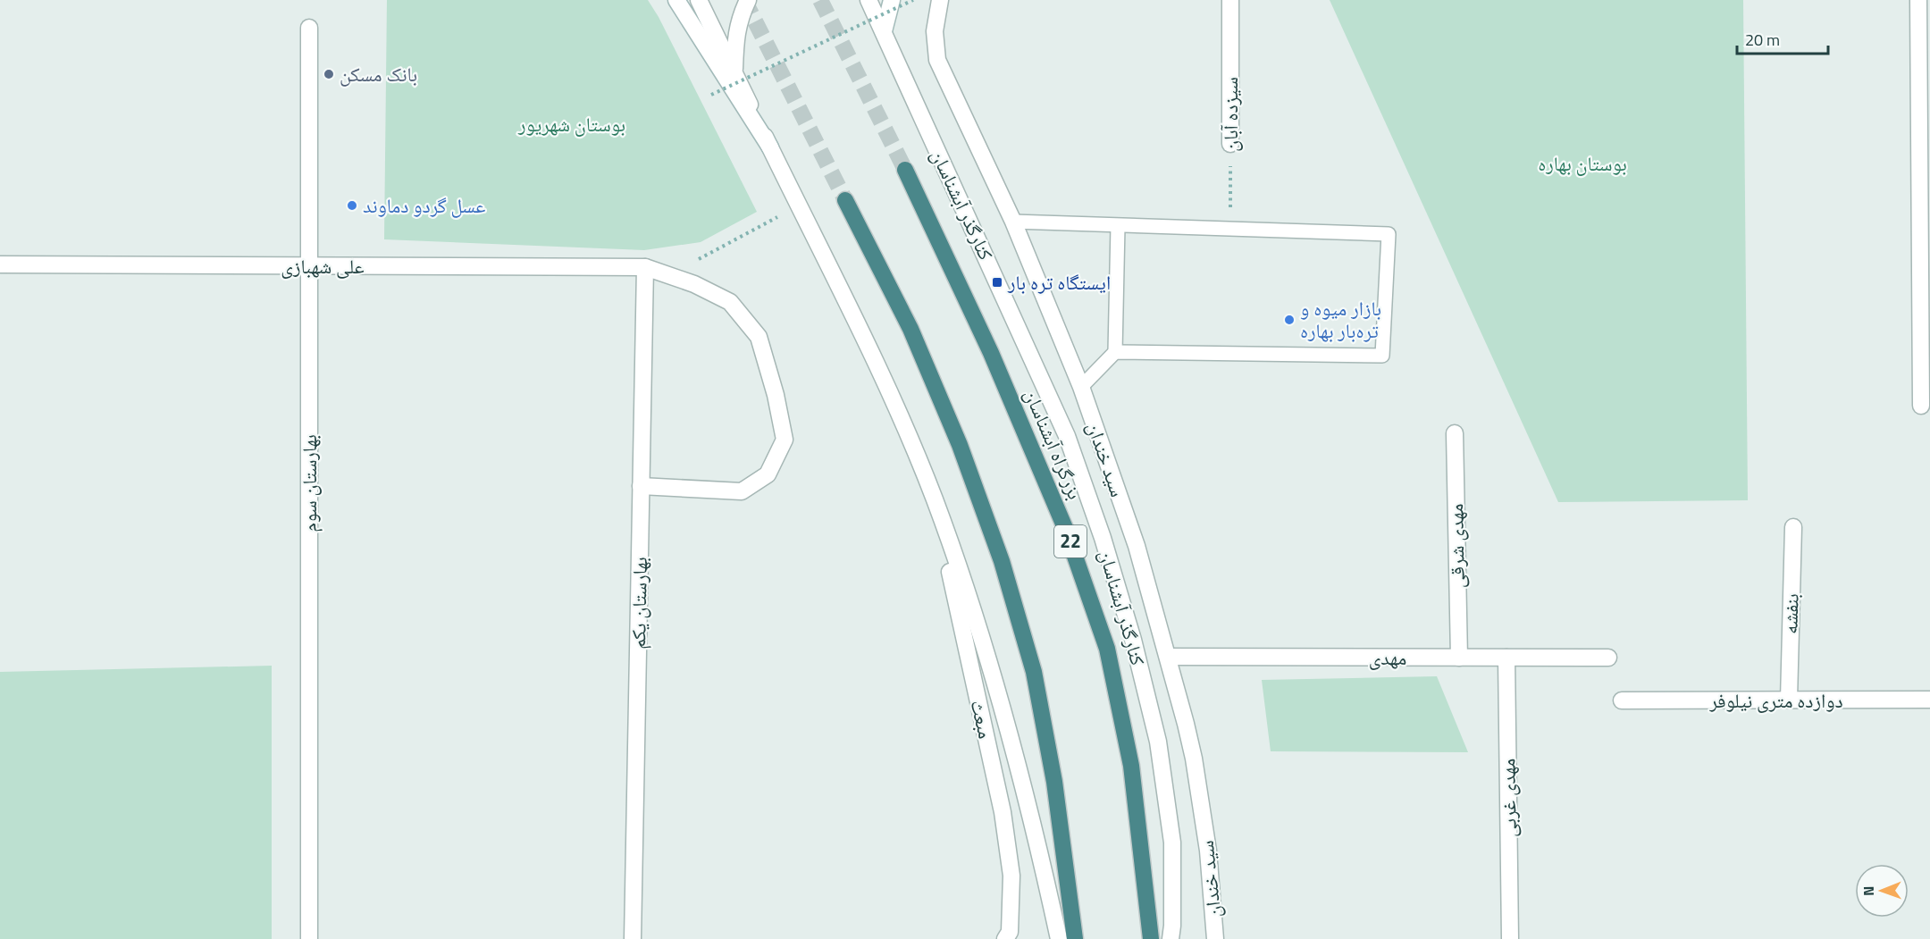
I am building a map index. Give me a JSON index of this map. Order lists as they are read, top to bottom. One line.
{"streets":{"highway":["بزرگراه آبشناسان","22"],"street":["سیزده آبان","کنارگذر آبشناسان","علی شهبازی","سید خندان","بهارستان سوم","مهدی شرقی","بهارستان یکم","بنفشه","مهدی","دوازده متری نیلوفر","مبعث","مهدی غربی"]},"crossings":[["علی شهبازی","بهارستان سوم"],["علی شهبازی","بهارستان یکم"],["سید خندان","مهدی"],["مهدی شرقی","مهدی"],["بنفشه","دوازده متری نیلوفر"],["مهدی","مهدی غربی"]],"parks":["بوستان شهریور","بوستان بهاره"],"places":{"other":["بانک مسکن","عسل گردو دماوند","بازار میوه و تره‌بار بهاره"],"transit":["ایستگاه تره بار"]},"scale_bar":"20 m","north":"left"}
